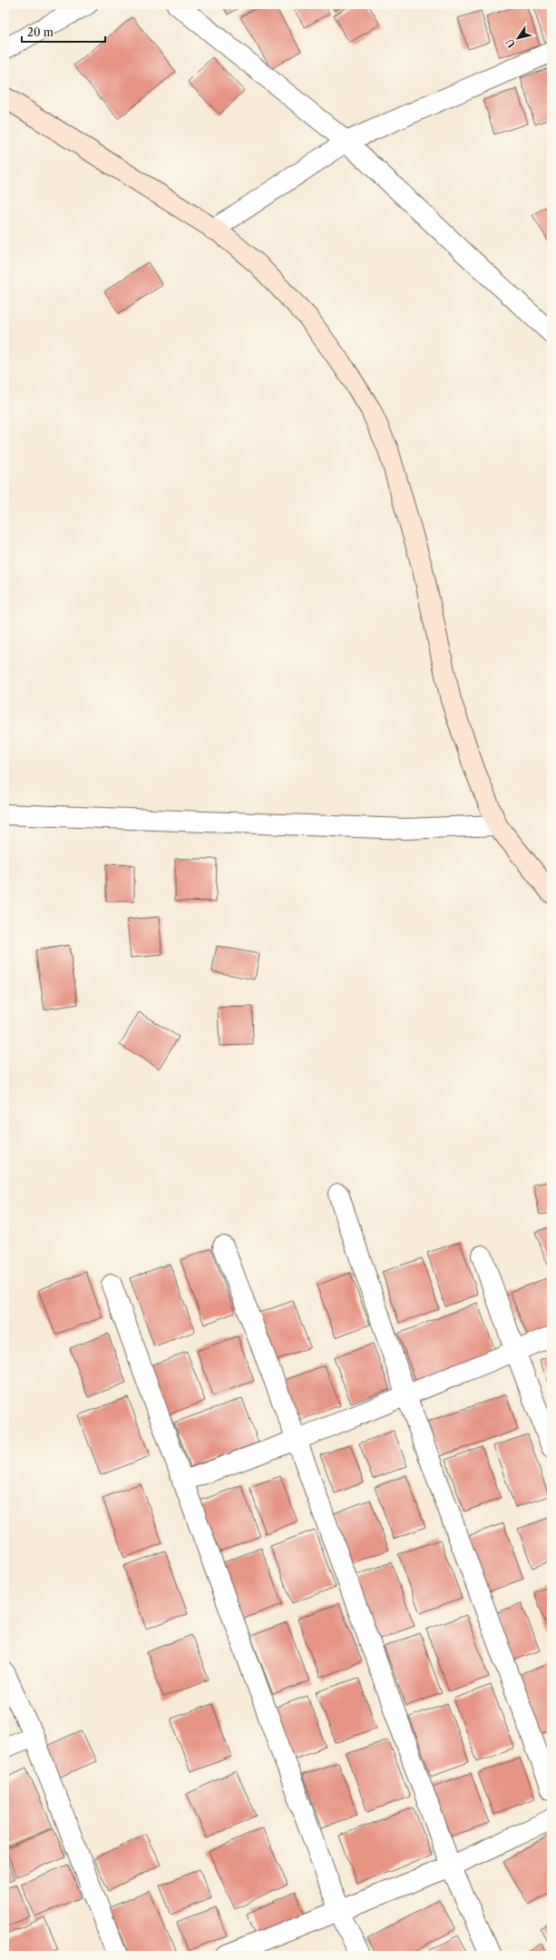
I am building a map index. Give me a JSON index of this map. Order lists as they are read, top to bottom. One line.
{"scale_bar":"20 m","north":"bottom left"}
